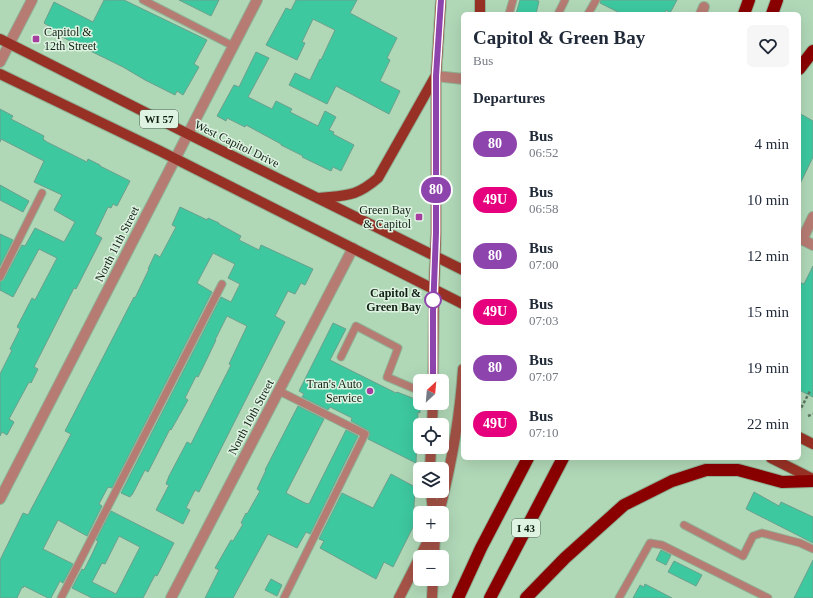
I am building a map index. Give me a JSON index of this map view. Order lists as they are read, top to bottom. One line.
{"streets":{"highway":["I 43"],"main road":["WI 57","West Capitol Drive"],"street":["North 11th Street","North 10th Street"]},"crossings":[["WI 57","North 11th Street"],["WI 57","North 10th Street"],["West Capitol Drive","North 11th Street"]],"places":{"transit":["Capitol & 12th Street","Green Bay & Capitol"],"other":["Capitol & Green Bay","Tran's Auto Service"]},"lines":["bus line 80"],"north":"top right","page":{"on_map":"80","heading":[["Capitol & Green Bay","Bus"],"Departures"],"list":[{"mark":"80","name":"Bus","note":"06:52","value":"4 min"},{"mark":"49U","name":"Bus","note":"06:58","value":"10 min"},{"mark":"80","name":"Bus","note":"07:00","value":"12 min"},{"mark":"49U","name":"Bus","note":"07:03","value":"15 min"},{"mark":"80","name":"Bus","note":"07:07","value":"19 min"},{"mark":"49U","name":"Bus","note":"07:10","value":"22 min"}],"map_buttons":["+","−"]}}
